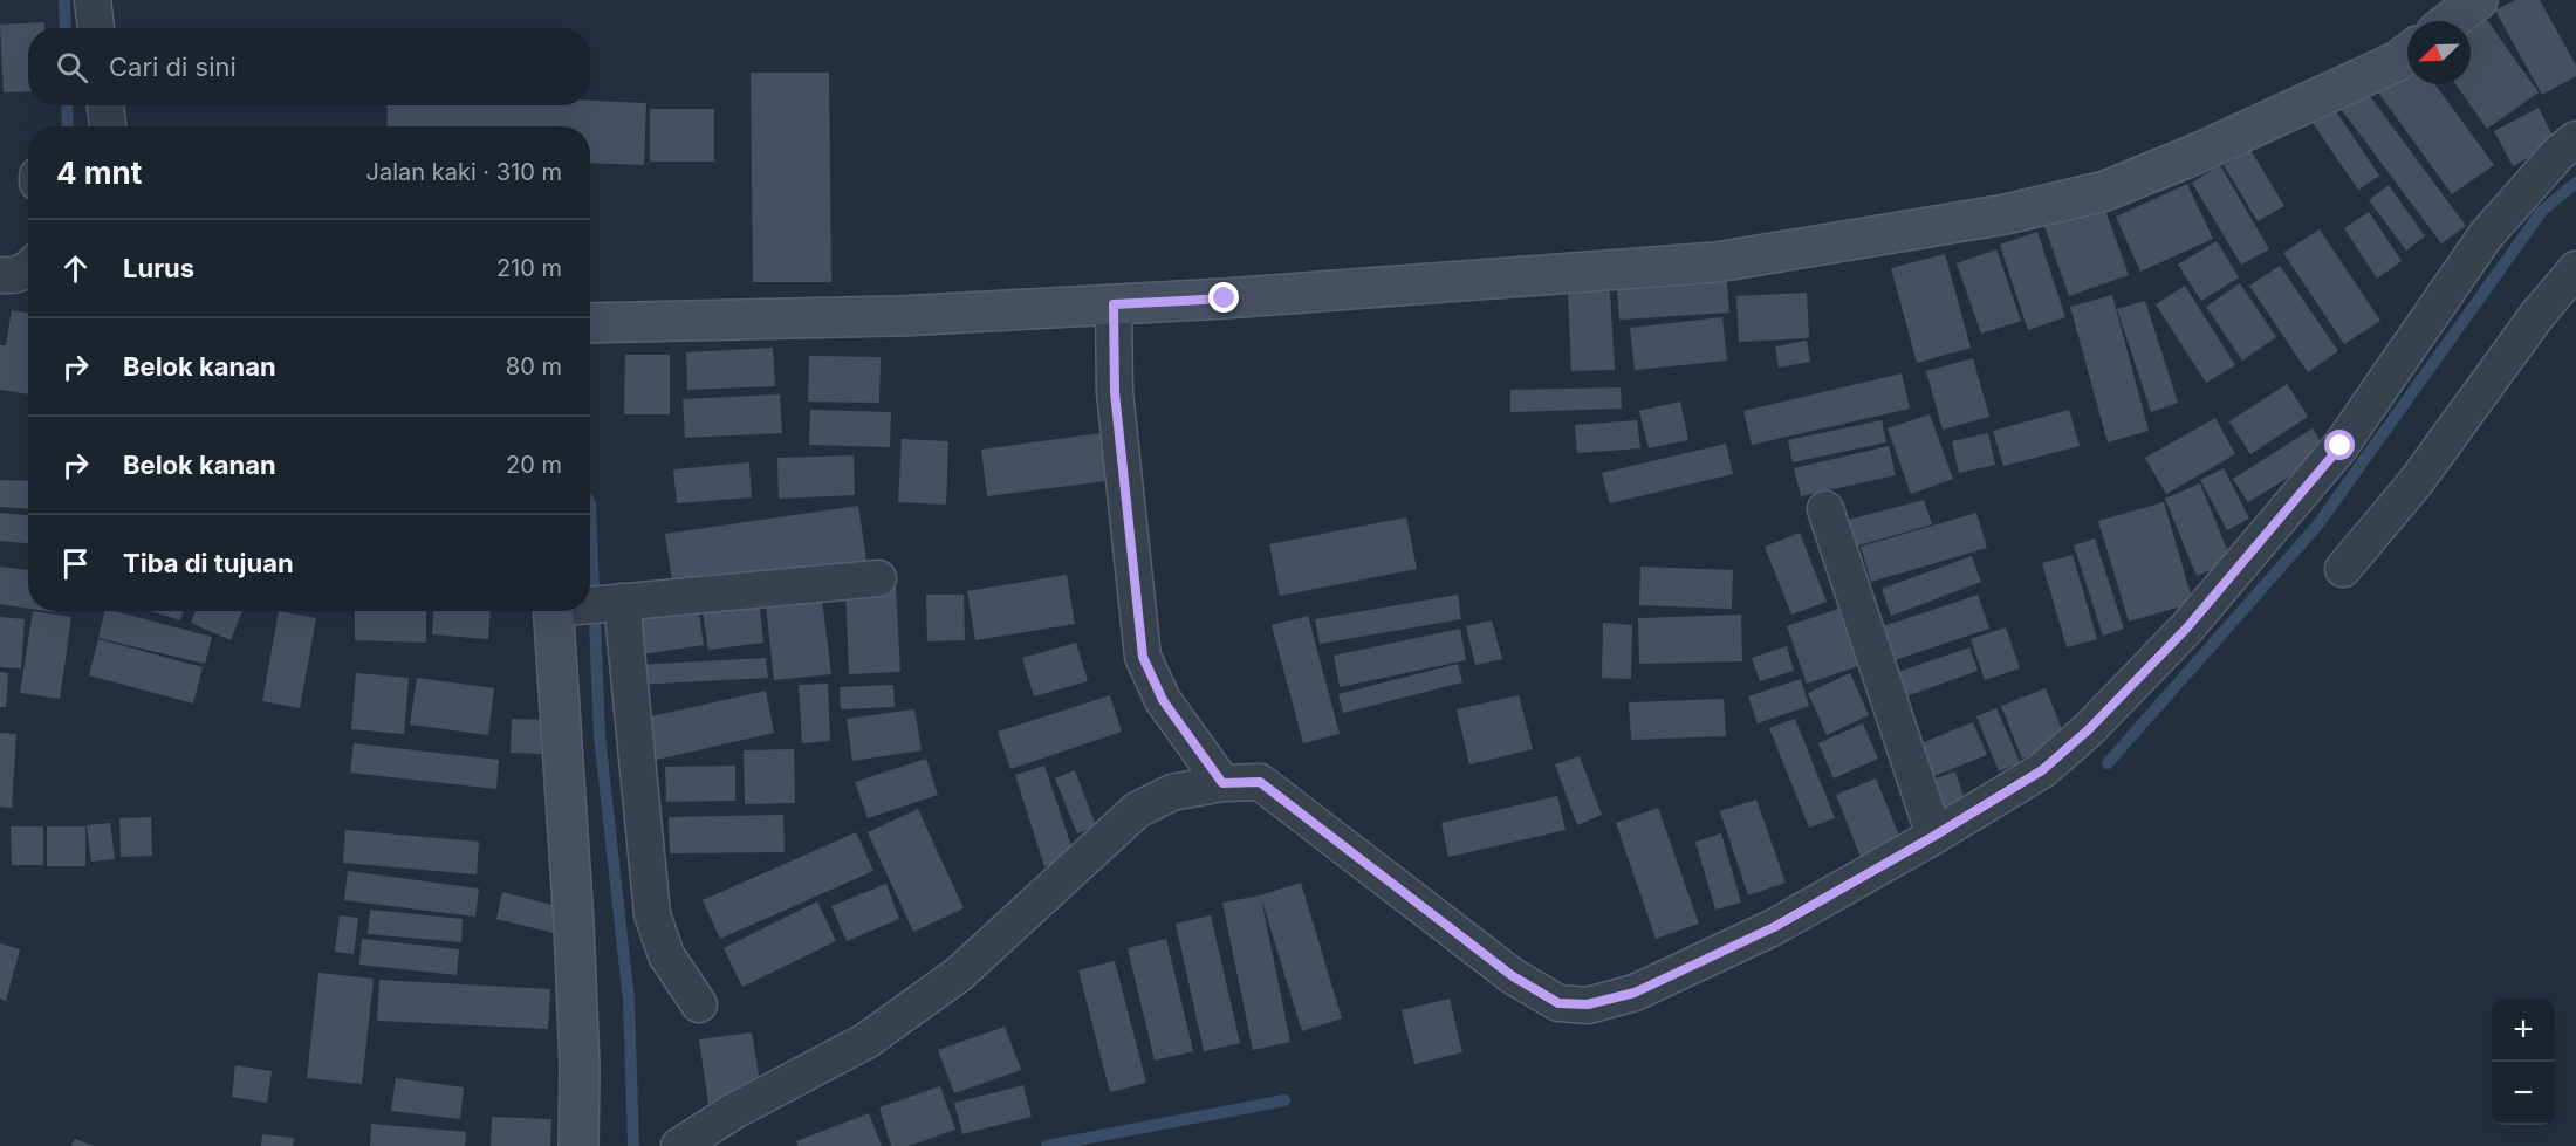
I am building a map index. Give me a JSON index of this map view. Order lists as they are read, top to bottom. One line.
{"north":"bottom left","page":{"search":"Cari di sini","heading":["4 mnt","Jalan kaki · 310 m"],"list":[["Lurus","210 m"],["Belok kanan","80 m"],["Belok kanan","20 m"],"Tiba di tujuan"],"map_buttons":["+","−"]}}
